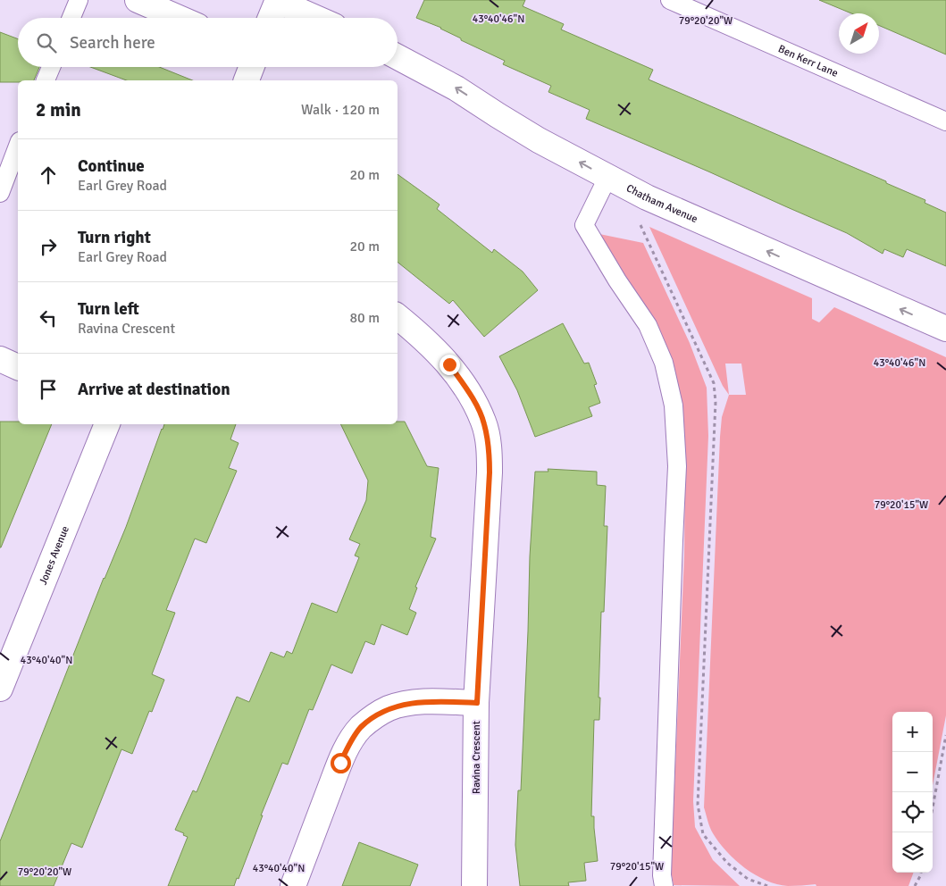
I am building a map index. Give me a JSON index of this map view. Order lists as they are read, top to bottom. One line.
{"streets":{"street":["Chatham Avenue","Jones Avenue","Ravina Crescent"],"lane":["Ben Kerr Lane"]},"one_way":["Chatham Avenue"],"north":"top right","page":{"search":"Search here","heading":["2 min","Walk · 120 m"],"list":[["Continue","Earl Grey Road","20 m"],["Turn right","Earl Grey Road","20 m"],["Turn left","Ravina Crescent","80 m"],"Arrive at destination"],"map_buttons":["+","−"]},"coordinates":["43°40'46\"N","79°20'20\"W","79°20'15\"W","43°40'40\"N"]}
